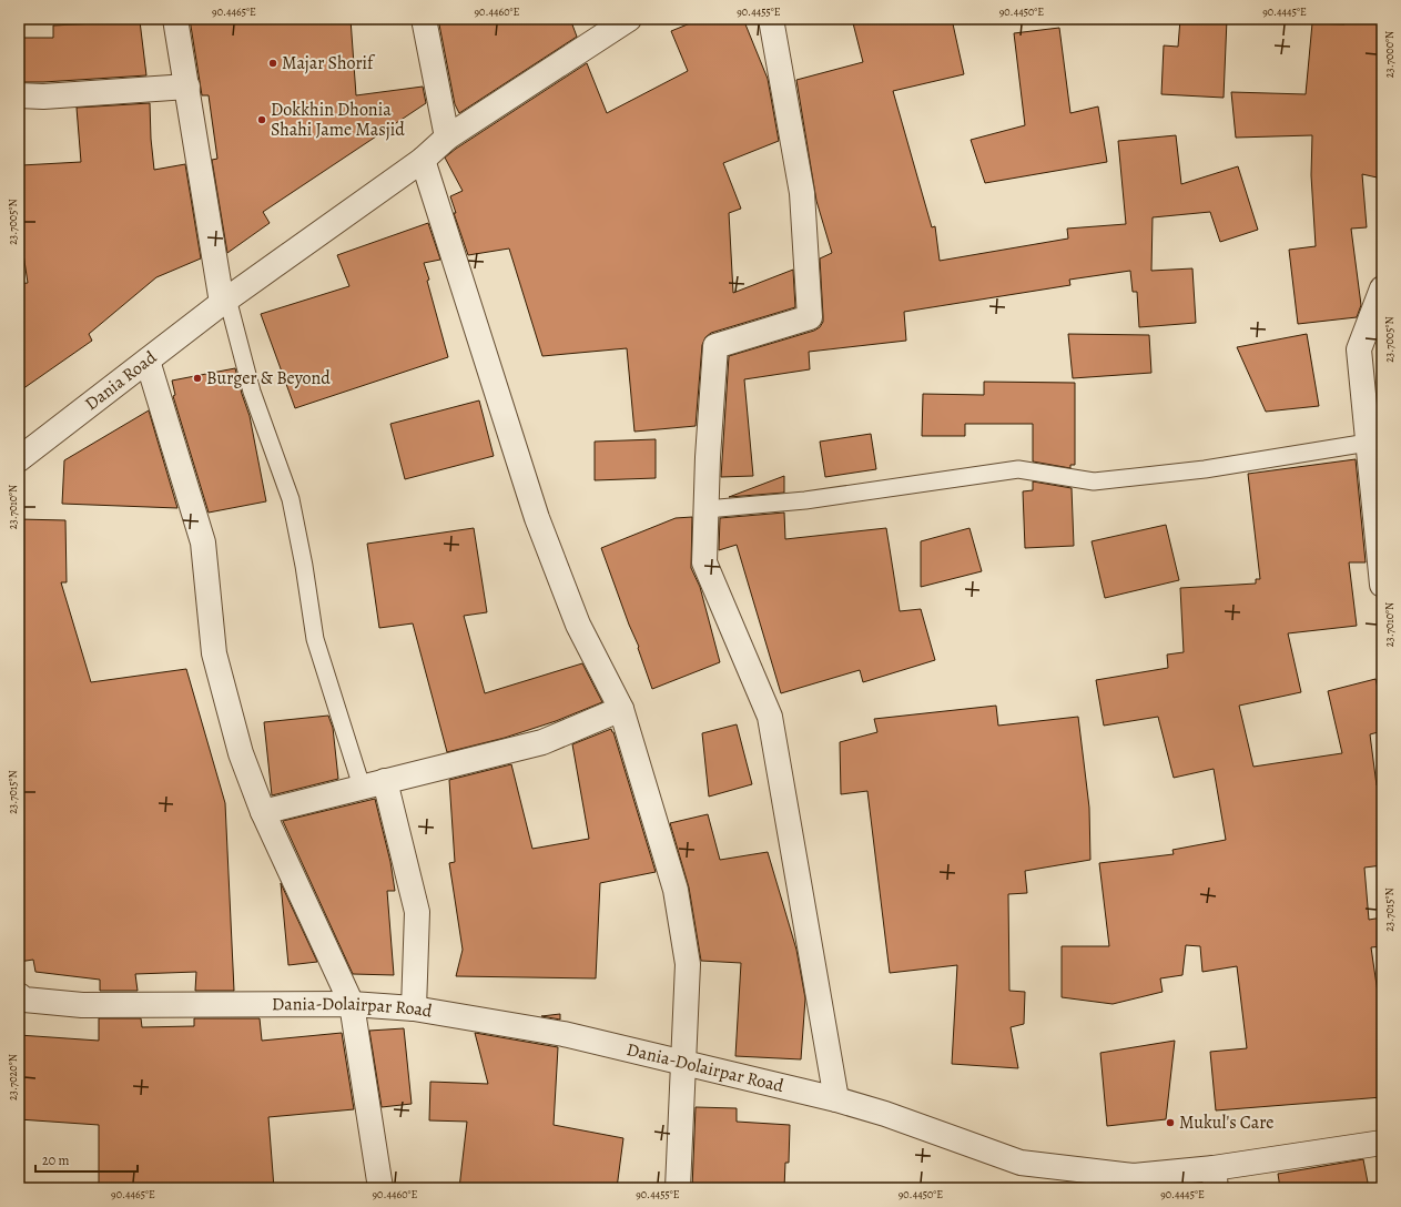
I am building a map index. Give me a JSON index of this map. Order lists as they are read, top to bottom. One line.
{"streets":{"street":["Dania Road","Dania-Dolairpar Road"]},"places":["Majar Shorif","Dokkhin Dhonia Shahi Jame Masjid","Burger & Beyond","Mukul's Care"],"scale_bar":"20 m","coordinates":["90.4465°E","90.4460°E","90.4455°E","90.4450°E","90.4445°E","23.7000°N","23.7005°N","23.7010°N","23.7015°N","23.7020°N"]}
